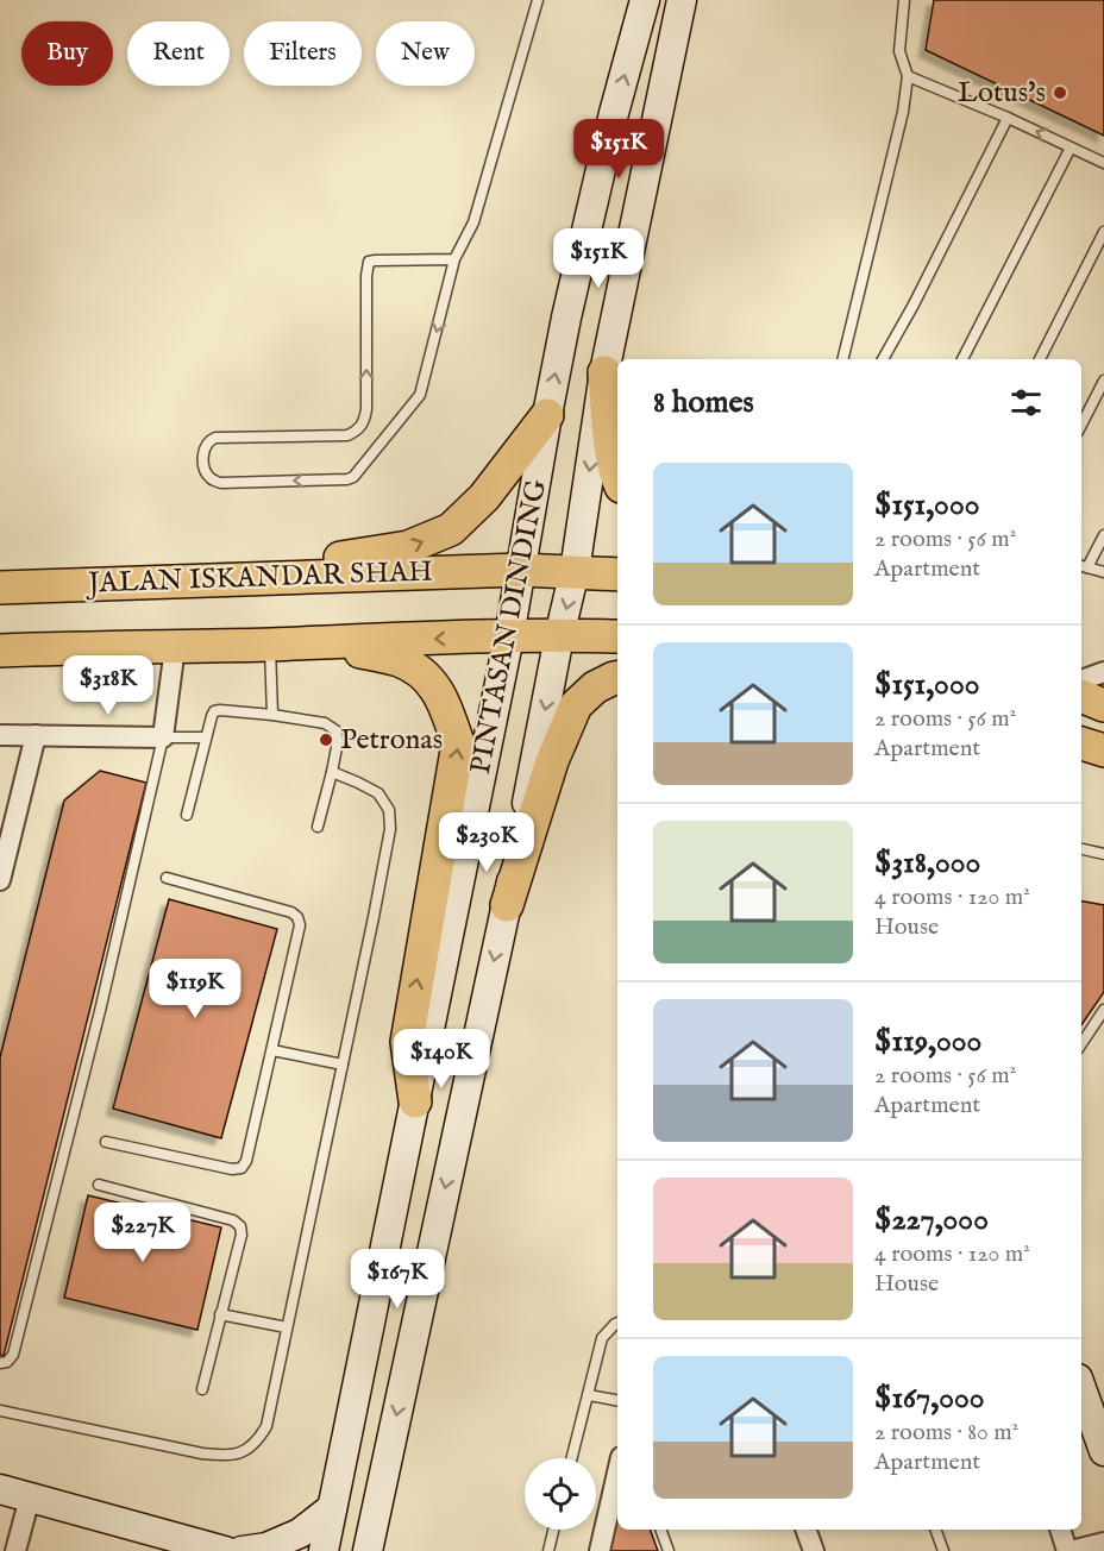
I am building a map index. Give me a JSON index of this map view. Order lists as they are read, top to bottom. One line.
{"streets":{"main road":["JALAN ISKANDAR SHAH","PINTASAN DINDING"]},"crossings":[["JALAN ISKANDAR SHAH","PINTASAN DINDING"]],"places":["Lotus's","Petronas"],"page":{"chip":["Buy","Rent","Filters","New"],"price":["$151K","$151K","$318K","$230K","$119K","$140K","$227K","$167K"],"heading":"8 homes","list":[{"name":"$151,000","note":"2 rooms · 56 m² · Apartment"},{"name":"$151,000","note":"2 rooms · 56 m² · Apartment"},{"name":"$318,000","note":"4 rooms · 120 m² · House"},{"name":"$119,000","note":"2 rooms · 56 m² · Apartment"},{"name":"$227,000","note":"4 rooms · 120 m² · House"},{"name":"$167,000","note":"2 rooms · 80 m² · Apartment"}]}}
